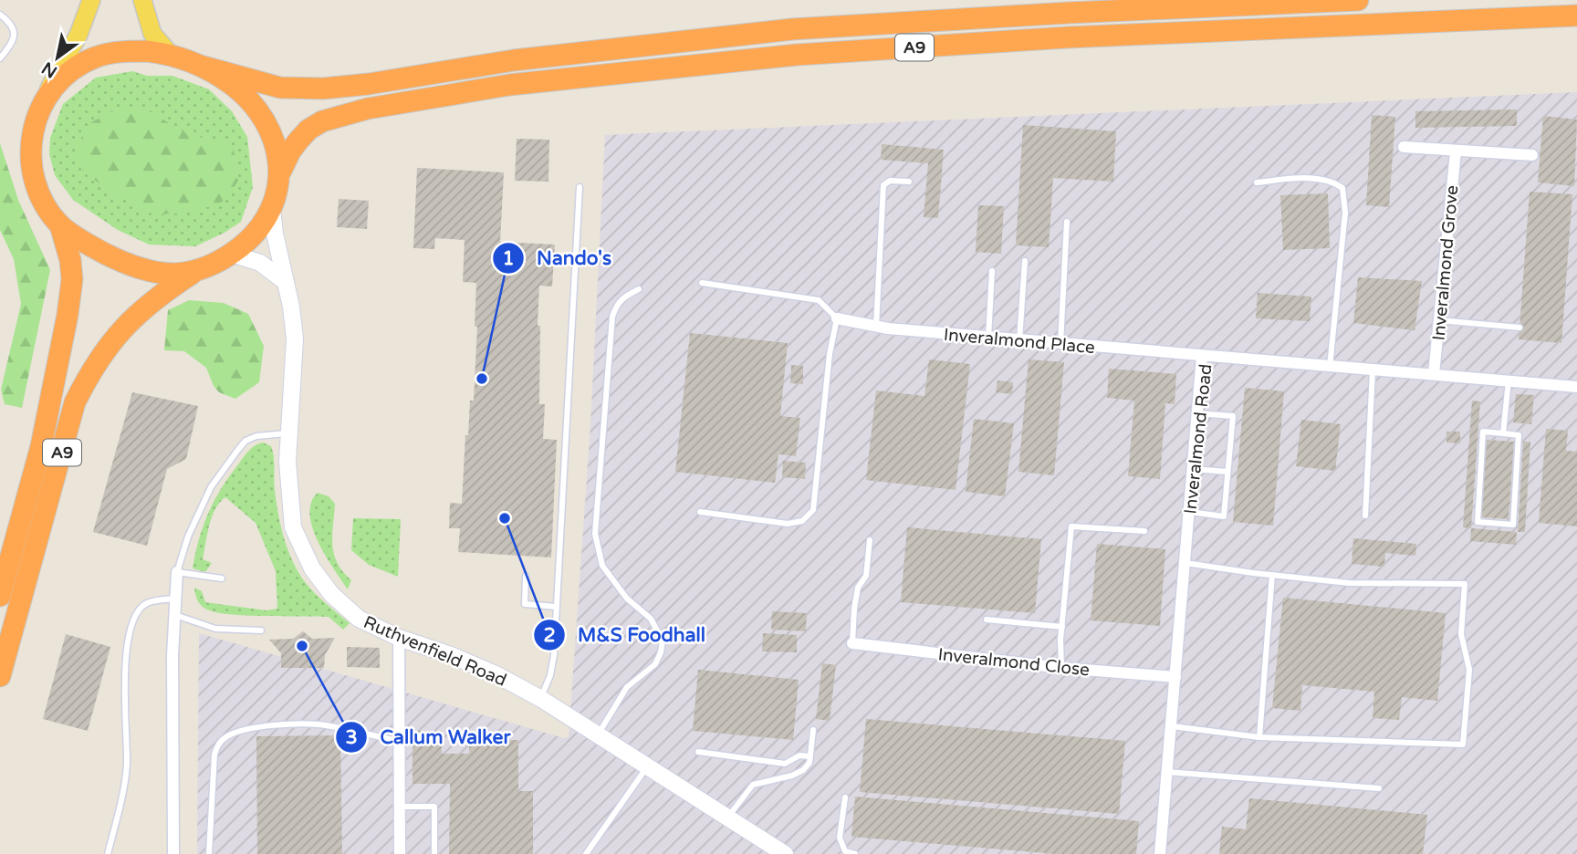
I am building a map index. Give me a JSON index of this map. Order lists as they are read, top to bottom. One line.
{"streets":{"highway":["A9"],"street":["Inveralmond Grove","Inveralmond Place","Inveralmond Road","Ruthvenfield Road","Inveralmond Close"]},"crossings":[["Inveralmond Grove","Inveralmond Road"],["Inveralmond Place","Inveralmond Road"],["Inveralmond Road","Inveralmond Close"]],"places":["Nando's","M&S Foodhall","Callum Walker"],"north":"bottom left"}
